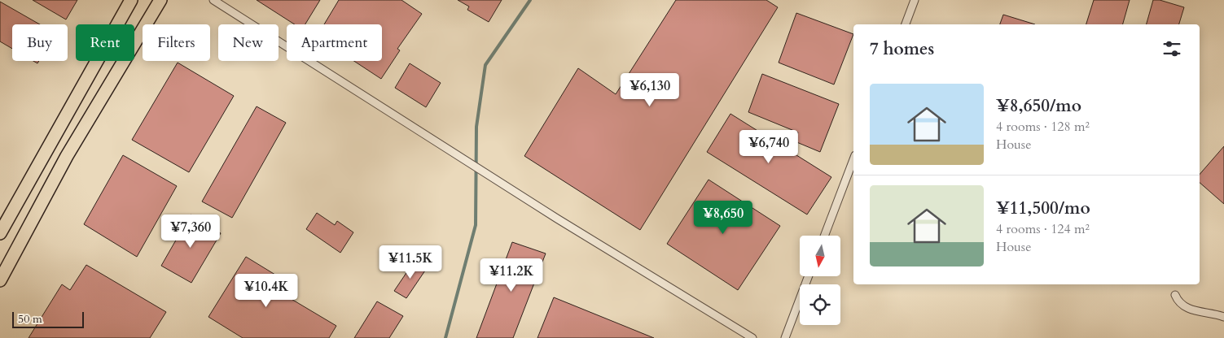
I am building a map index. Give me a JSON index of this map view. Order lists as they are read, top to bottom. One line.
{"scale_bar":"50 m","north":"bottom","page":{"chip":["Buy","Rent","Filters","New","Apartment"],"heading":"7 homes","price":["¥6,130","¥6,740","¥8,650","¥7,360","¥11.5K","¥11.2K","¥10.4K"],"list":[{"name":"¥8,650/mo","note":"4 rooms · 128 m² · House"},{"name":"¥11,500/mo","note":"4 rooms · 124 m² · House"}],"scale":"50 m"}}
